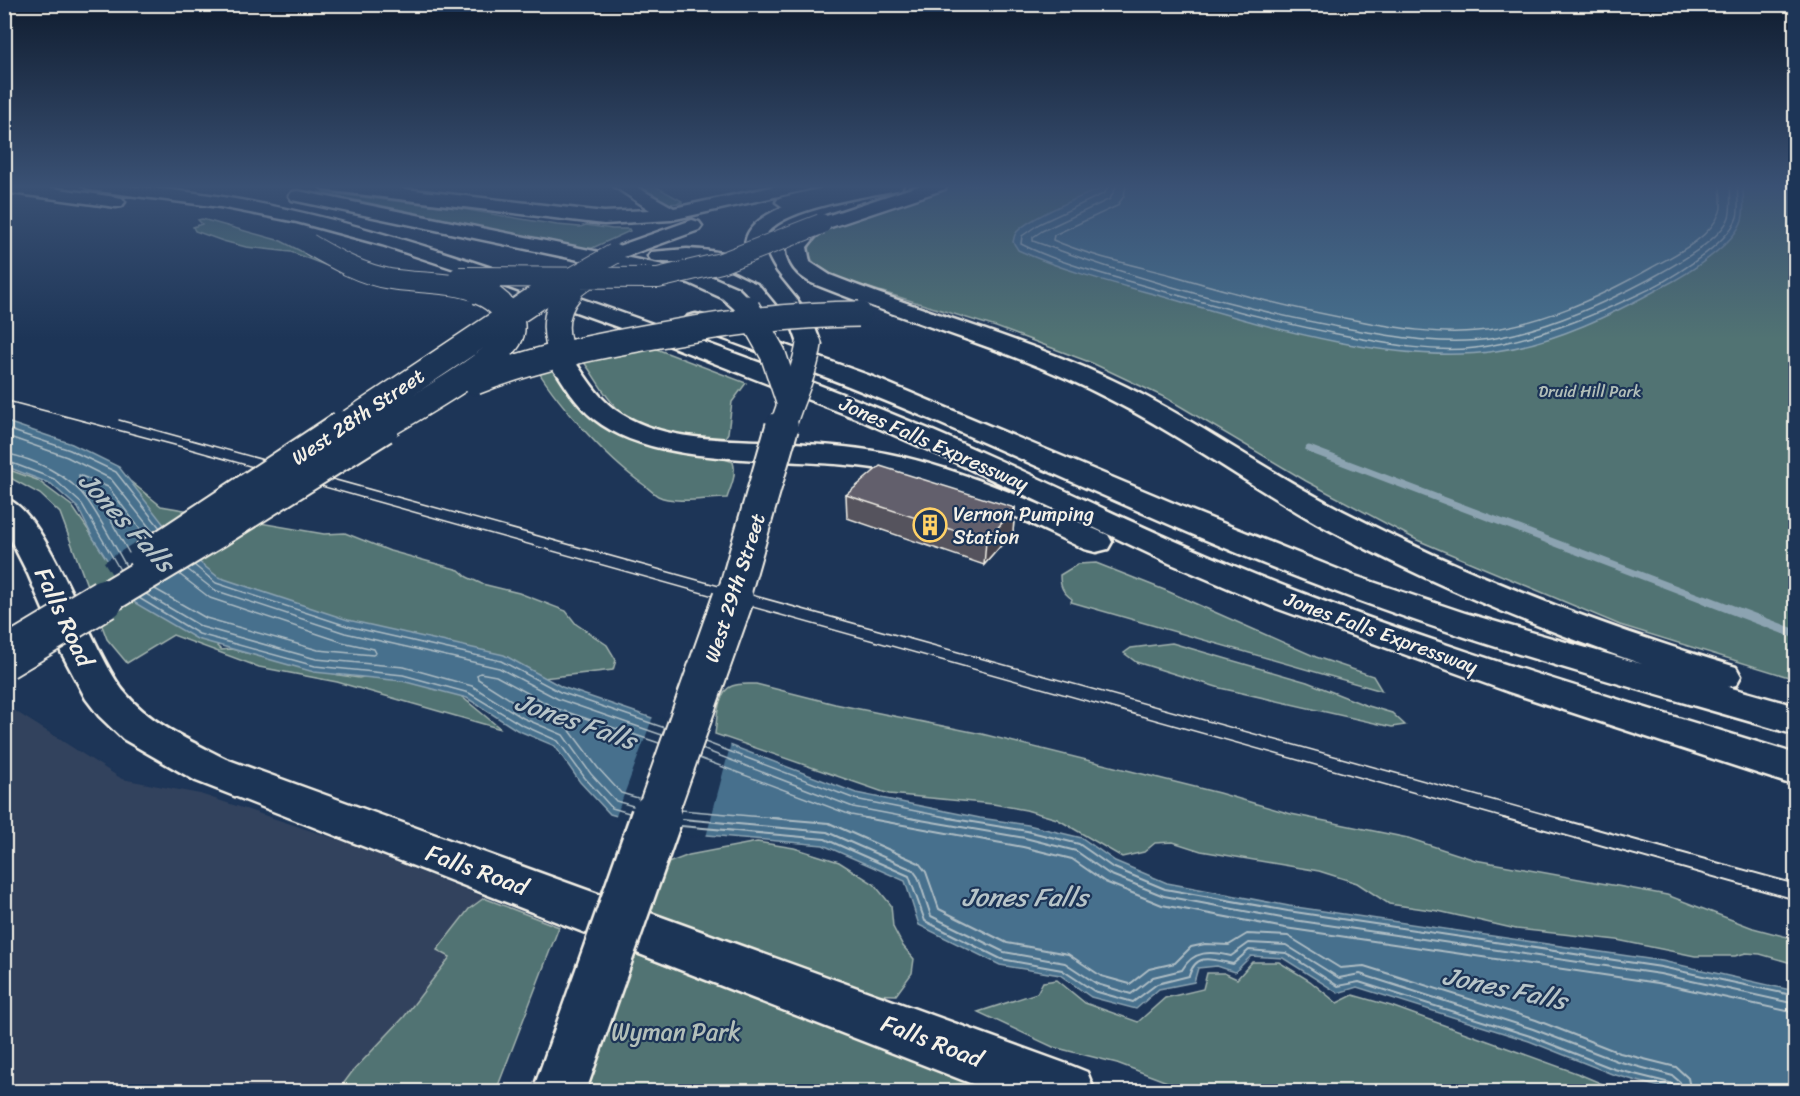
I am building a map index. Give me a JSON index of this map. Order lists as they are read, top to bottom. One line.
{"streets":{"main road":["West 28th Street","Jones Falls Expressway","West 29th Street","Falls Road"]},"water":["Jones Falls"],"parks":["Druid Hill Park","Wyman Park"],"places":{"building":["Vernon Pumping Station"]}}
